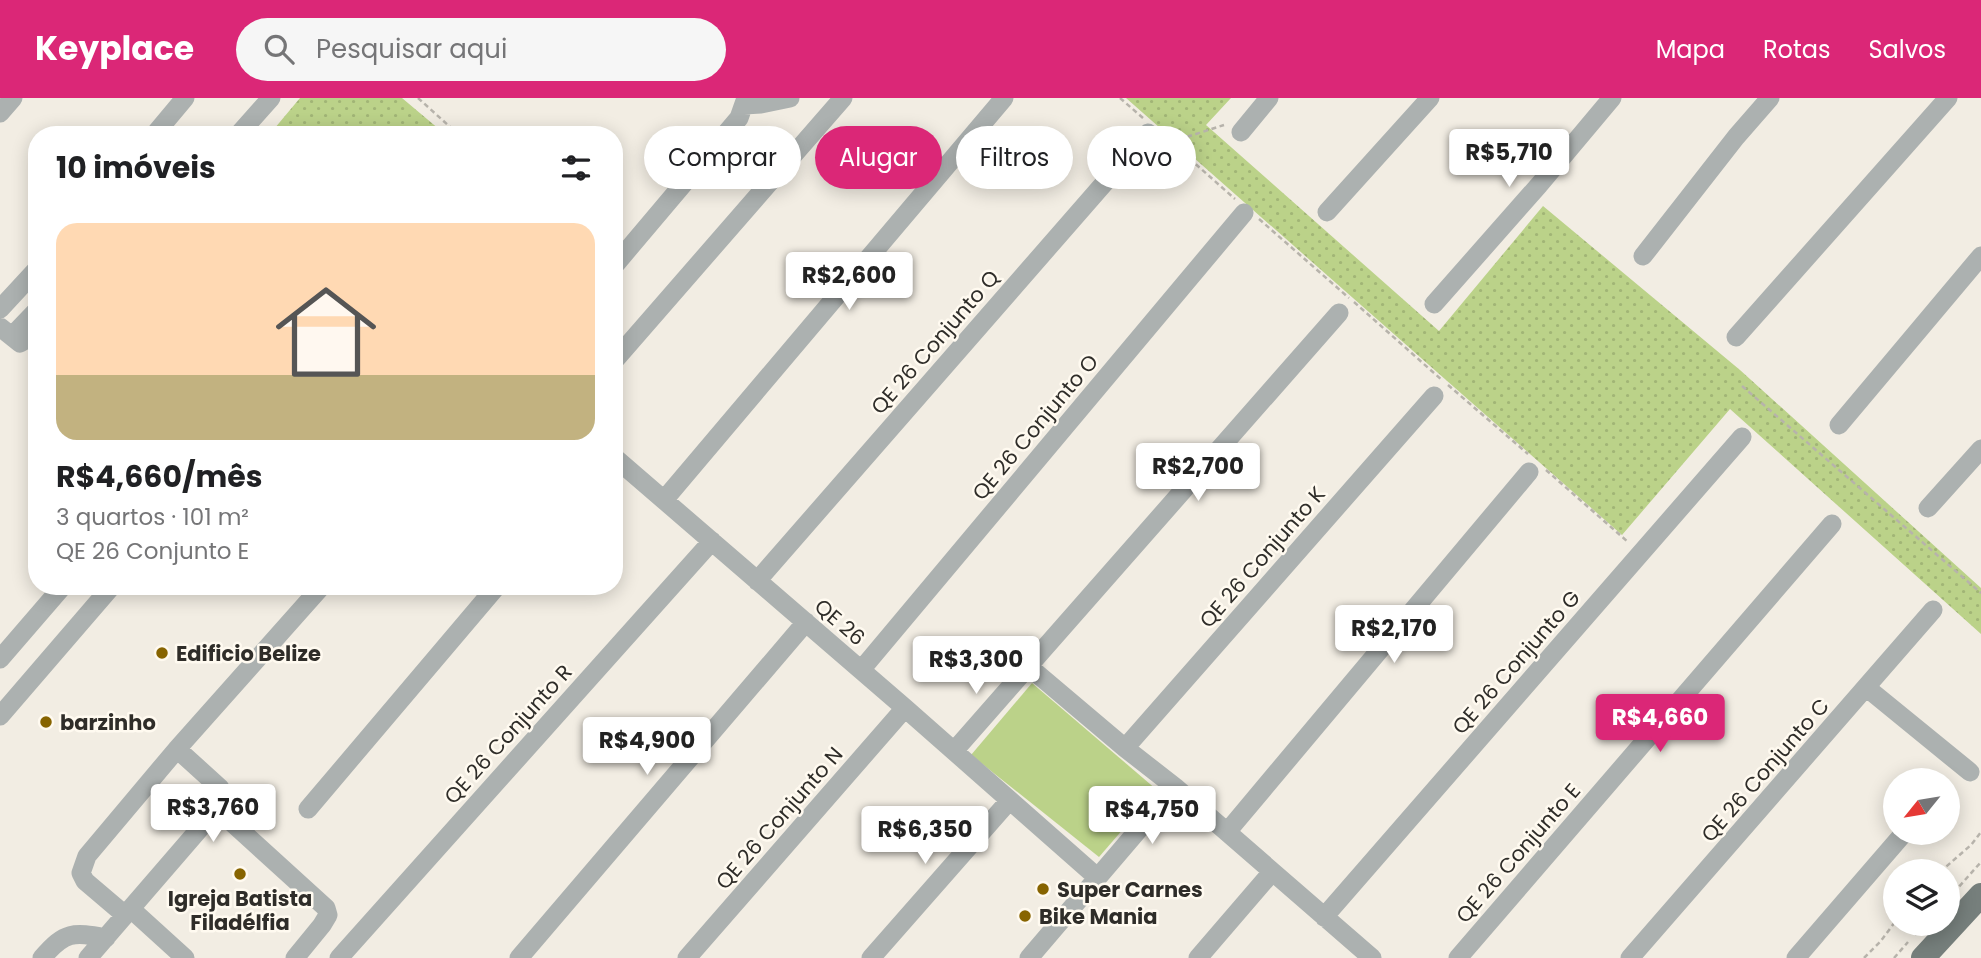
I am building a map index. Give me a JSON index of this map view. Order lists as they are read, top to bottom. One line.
{"streets":{"street":["QE 26 Conjunto Q","QE 26 Conjunto O","QE 26 Conjunto K","QE 26","QE 26 Conjunto G","QE 26 Conjunto R","QE 26 Conjunto C","QE 26 Conjunto N","QE 26 Conjunto E"]},"crossings":[["QE 26 Conjunto Q","QE 26"],["QE 26 Conjunto O","QE 26"],["QE 26","QE 26 Conjunto R"],["QE 26","QE 26 Conjunto N"]],"places":["Edificio Belize","barzinho","Igreja Batista Filadélfia","Super Carnes","Bike Mania"],"north":"bottom left","page":{"header":"Keyplace","search":"Pesquisar aqui","nav":["Mapa","Rotas","Salvos"],"chip":["Comprar","Alugar","Filtros","Novo"],"heading":"10 imóveis","price":["R$5,710","R$2,600","R$2,700","R$2,170","R$3,300","R$4,660","R$4,900","R$3,760","R$4,750","R$6,350"],"list":[{"name":"R$4,660/mês","note":"3 quartos · 101 m² · QE 26 Conjunto E"}]}}
